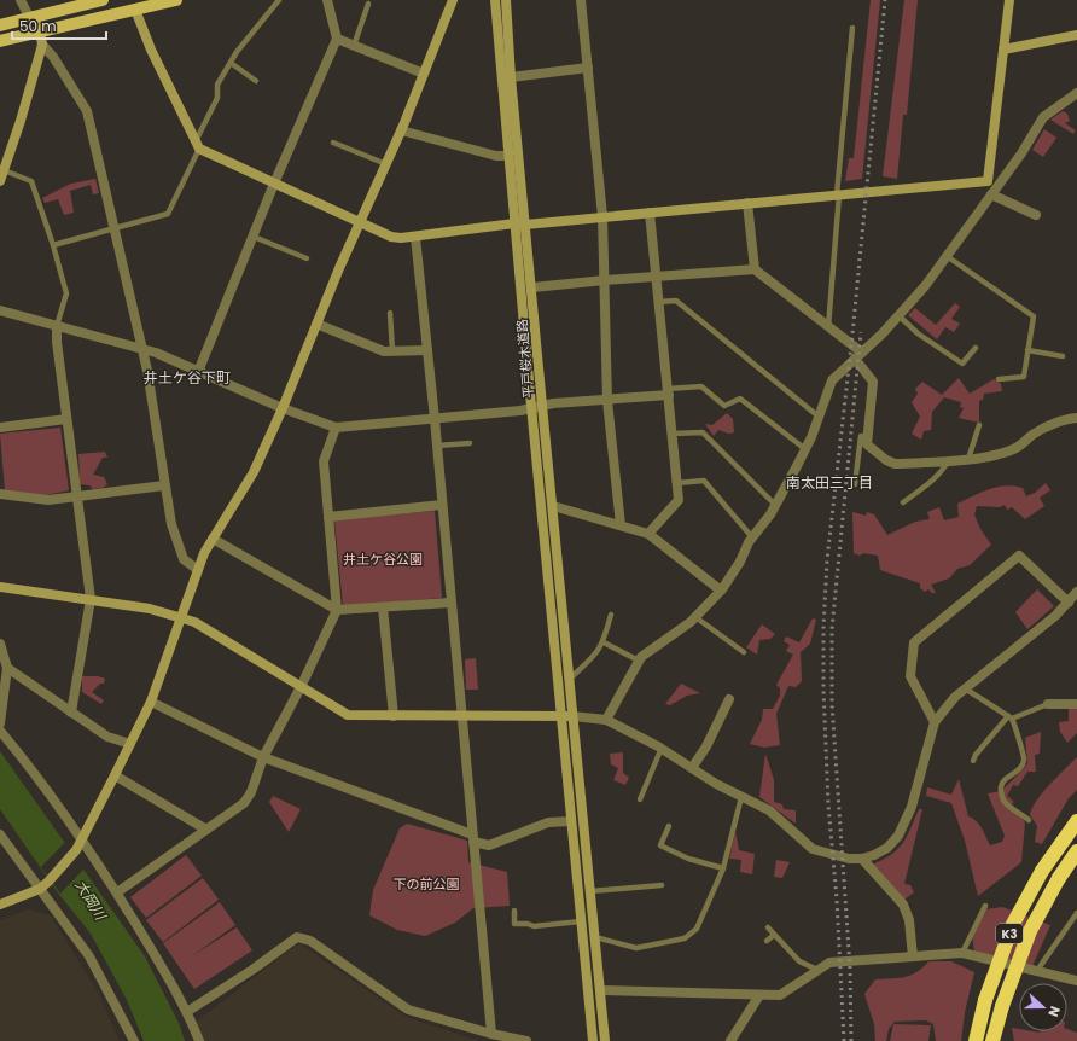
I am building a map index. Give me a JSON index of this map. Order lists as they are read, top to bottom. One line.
{"streets":{"highway":["K3"],"street":["平戸桜木道路"]},"districts":["井土ケ谷下町","南太田三丁目"],"water":["大岡川"],"parks":["井土ケ谷公園","下の前公園"],"scale_bar":"50 m","north":"right"}
